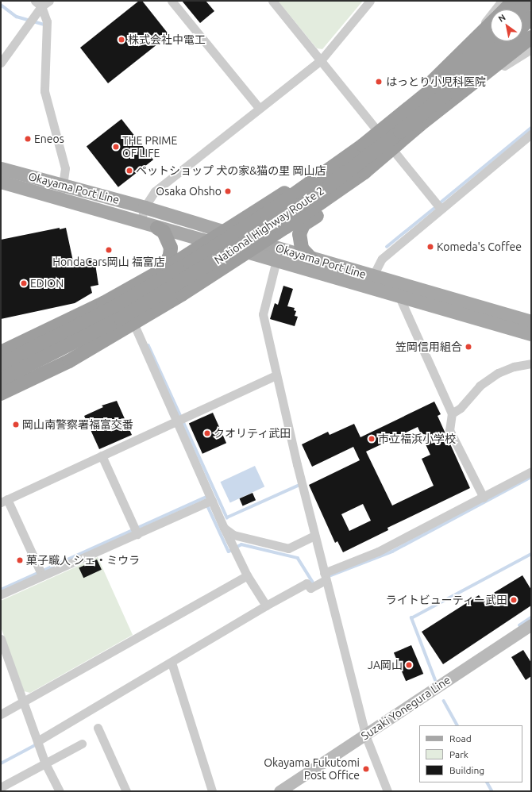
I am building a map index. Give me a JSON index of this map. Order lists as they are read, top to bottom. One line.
{"streets":{"highway":["National Highway Route 2"],"main road":["Okayama Port Line","Suzaki Yonegura Line"]},"places":["株式会社中電工","はっとり小児科医院","Eneos","THE PRIME OF LIFE","ペットショップ 犬の家&猫の里 岡山店","Osaka Ohsho","Komeda's Coffee","HondaCars岡山 福富店","EDION","笠岡信用組合","岡山南警察署福富交番","クオリティ武田","市立福浜小学校","菓子職人 シェ・ミウラ","ライトビューティー武田","JA岡山","Okayama Fukutomi Post Office"],"legend":["Road","Park","Building"],"north":"top left"}
